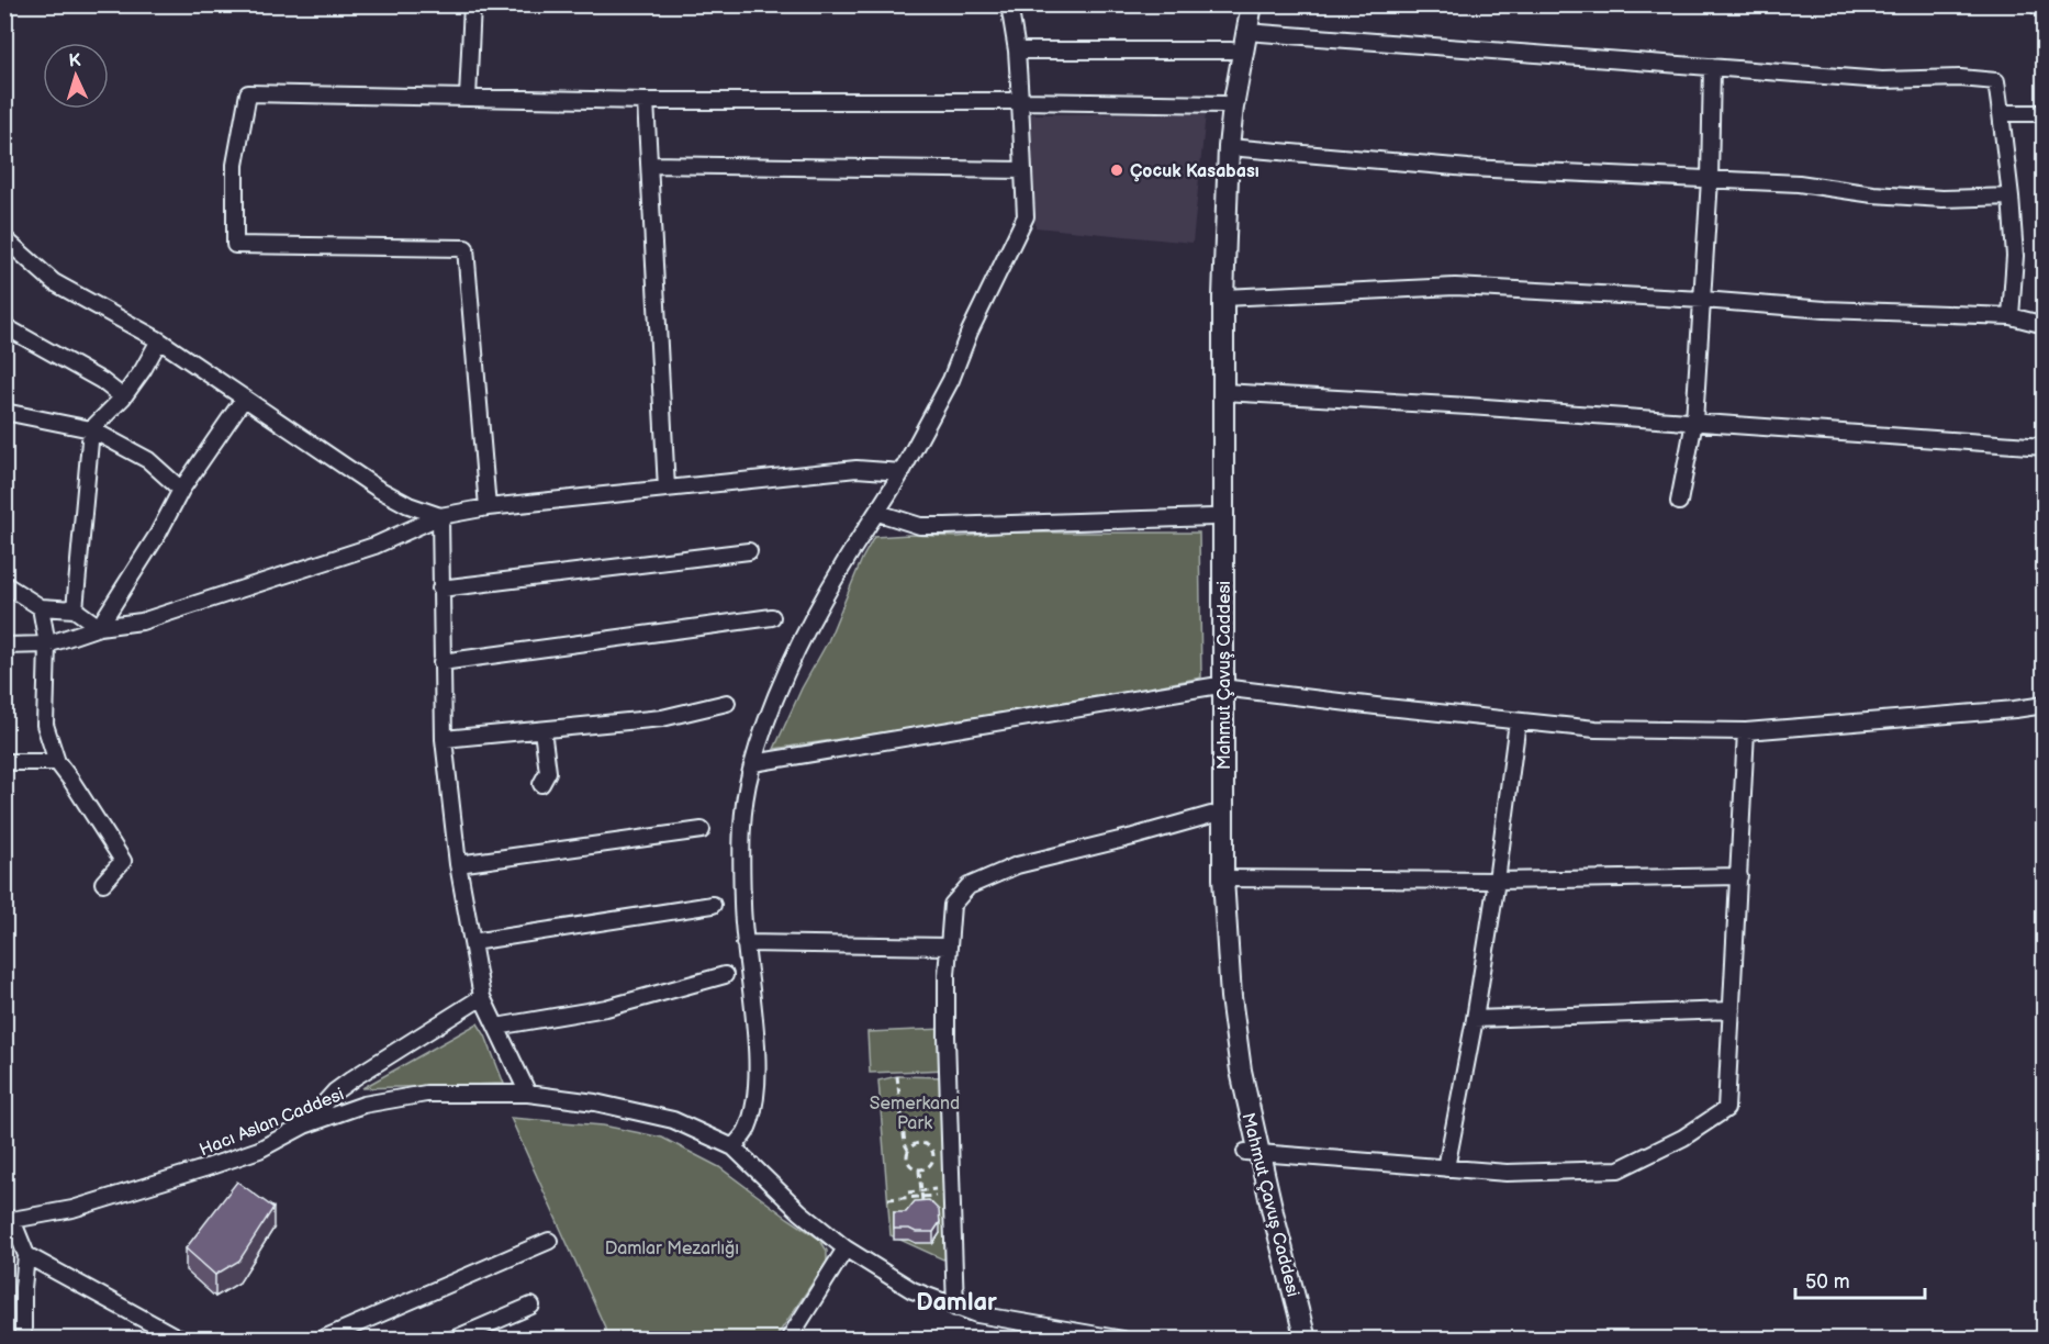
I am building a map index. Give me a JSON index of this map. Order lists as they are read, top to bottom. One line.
{"streets":{"main road":["Mahmut Çavuş Caddesi"],"street":["Hacı Aslan Caddesi"]},"districts":["Damlar"],"parks":["Semerkand Park","Damlar Mezarlığı"],"places":["Çocuk Kasabası"],"scale_bar":"50 m","north":"top"}
